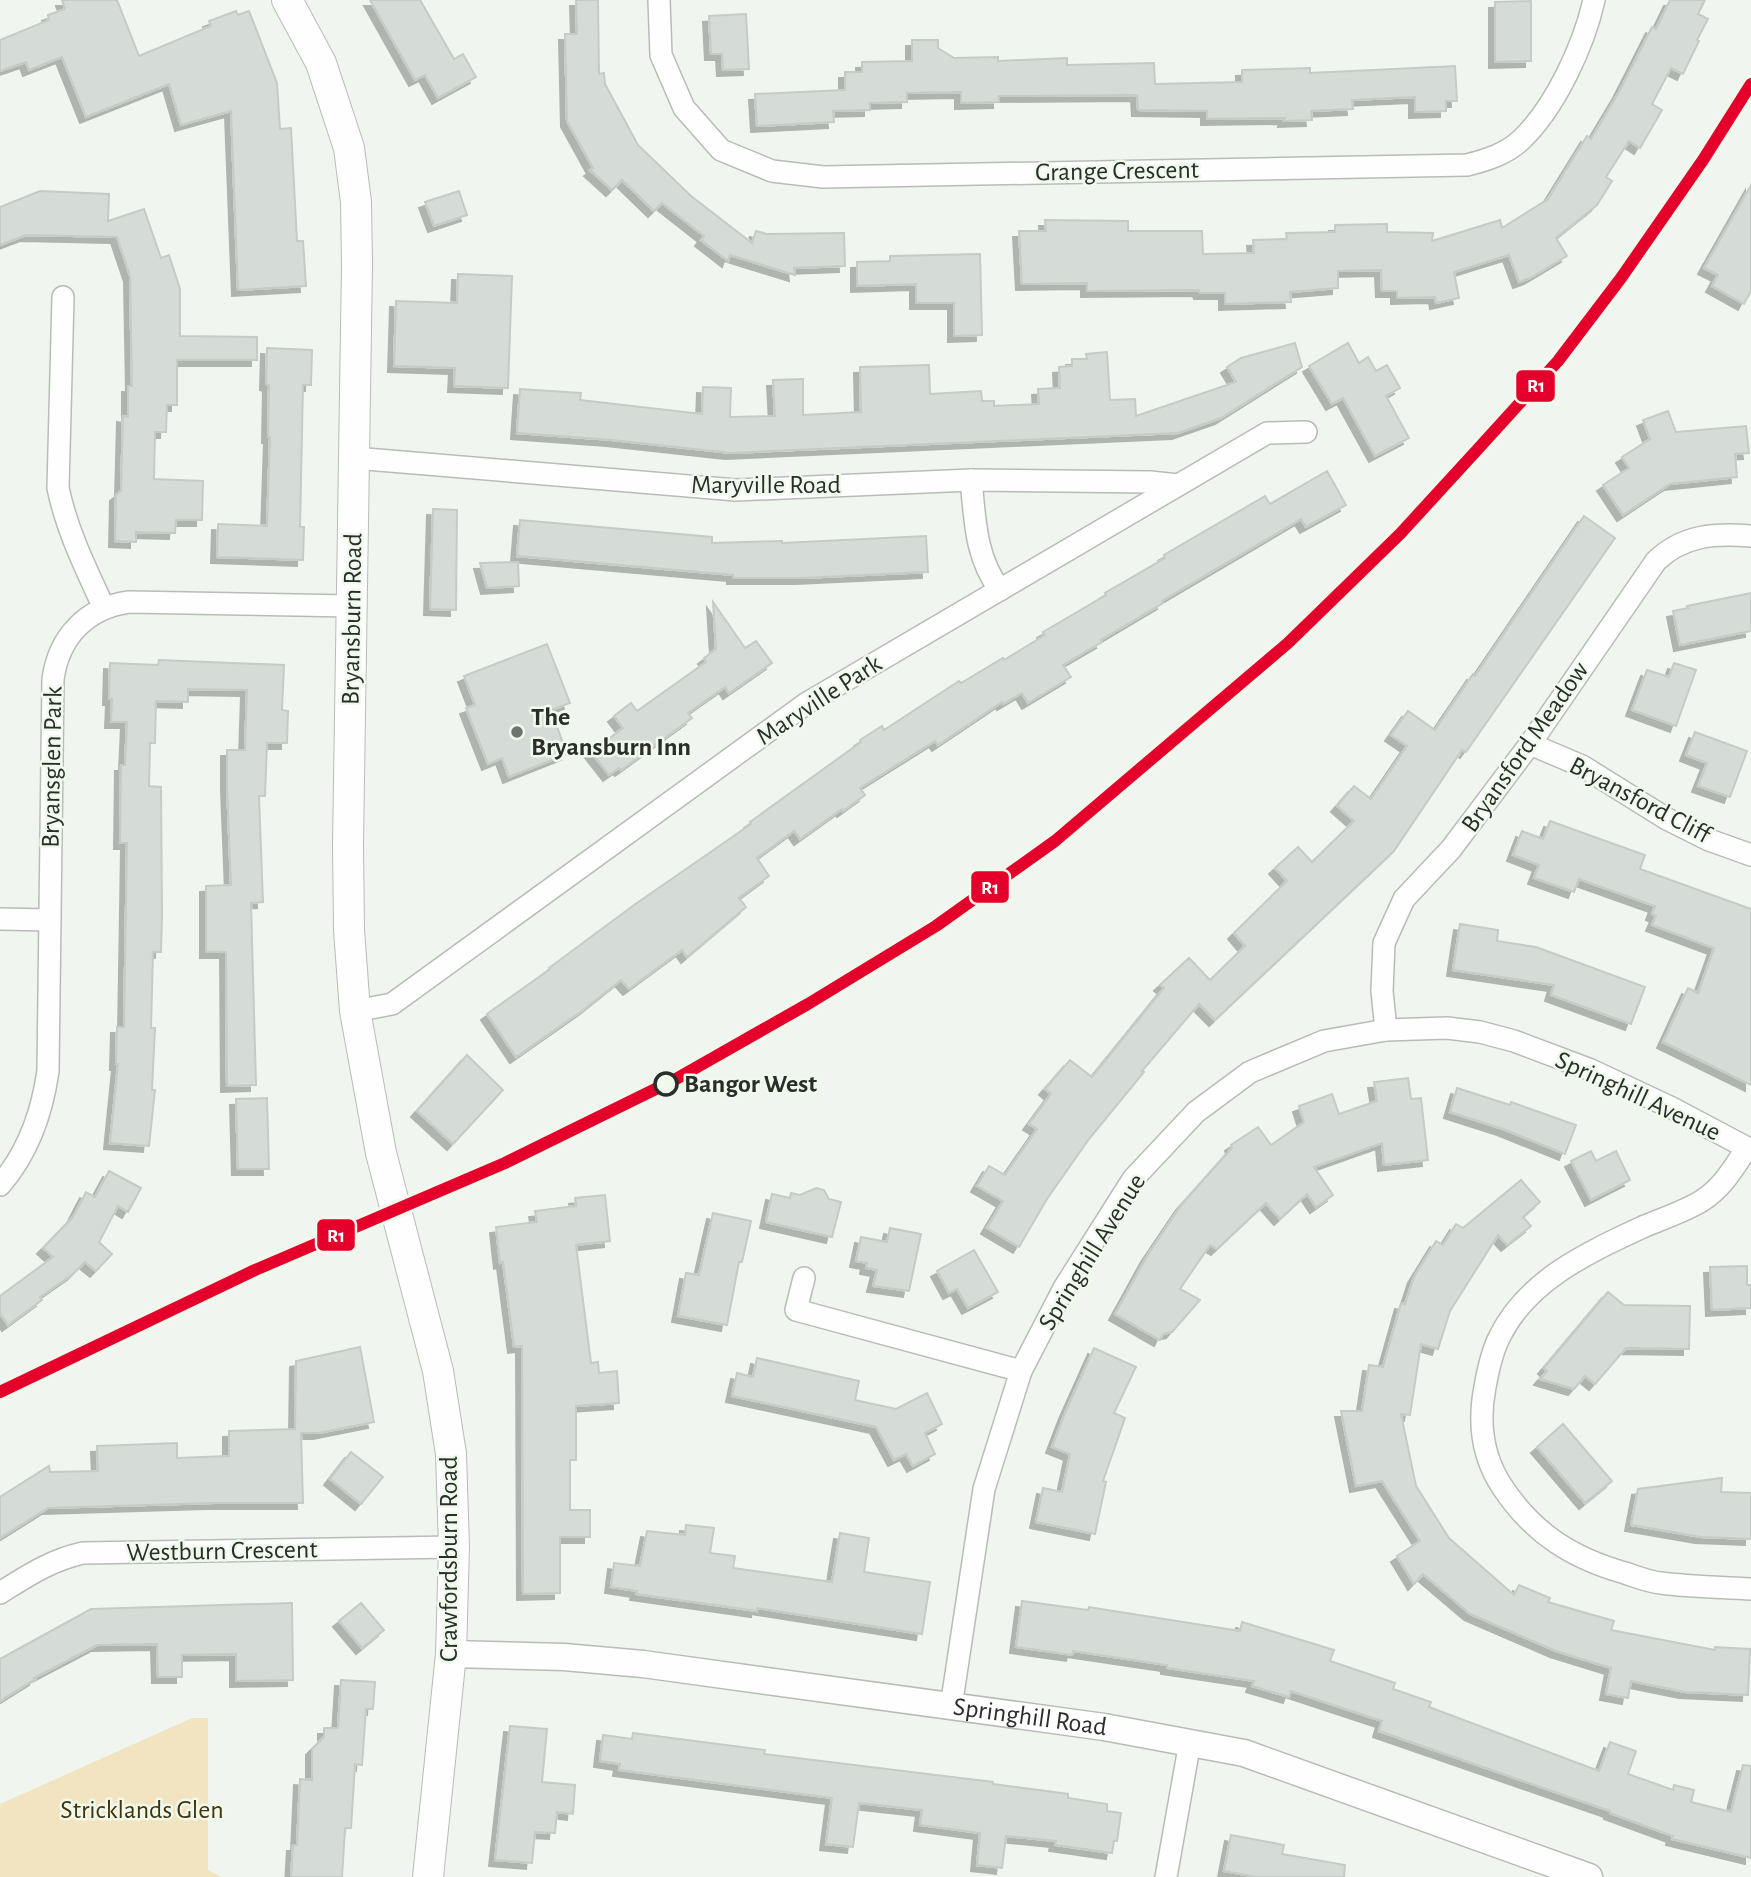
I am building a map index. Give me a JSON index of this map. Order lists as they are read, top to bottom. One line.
{"streets":{"main road":["Bryansburn Road","Crawfordsburn Road"],"street":["Grange Crescent","Maryville Road","Maryville Park","Bryansford Meadow","Bryansglen Park","Bryansford Cliff","Springhill Avenue","Westburn Crescent","Springhill Road"]},"crossings":[["Maryville Road","Bryansburn Road"],["Maryville Road","Maryville Park"],["Bryansburn Road","Maryville Park"],["Bryansburn Road","Bryansglen Park"],["Bryansburn Road","Crawfordsburn Road"],["Bryansford Meadow","Bryansford Cliff"],["Bryansford Meadow","Springhill Avenue"],["Springhill Avenue","Springhill Road"],["Westburn Crescent","Crawfordsburn Road"],["Crawfordsburn Road","Springhill Road"]],"parks":["Stricklands Glen"],"places":["The Bryansburn Inn","Bangor West"],"lines":["transit line R1"]}
